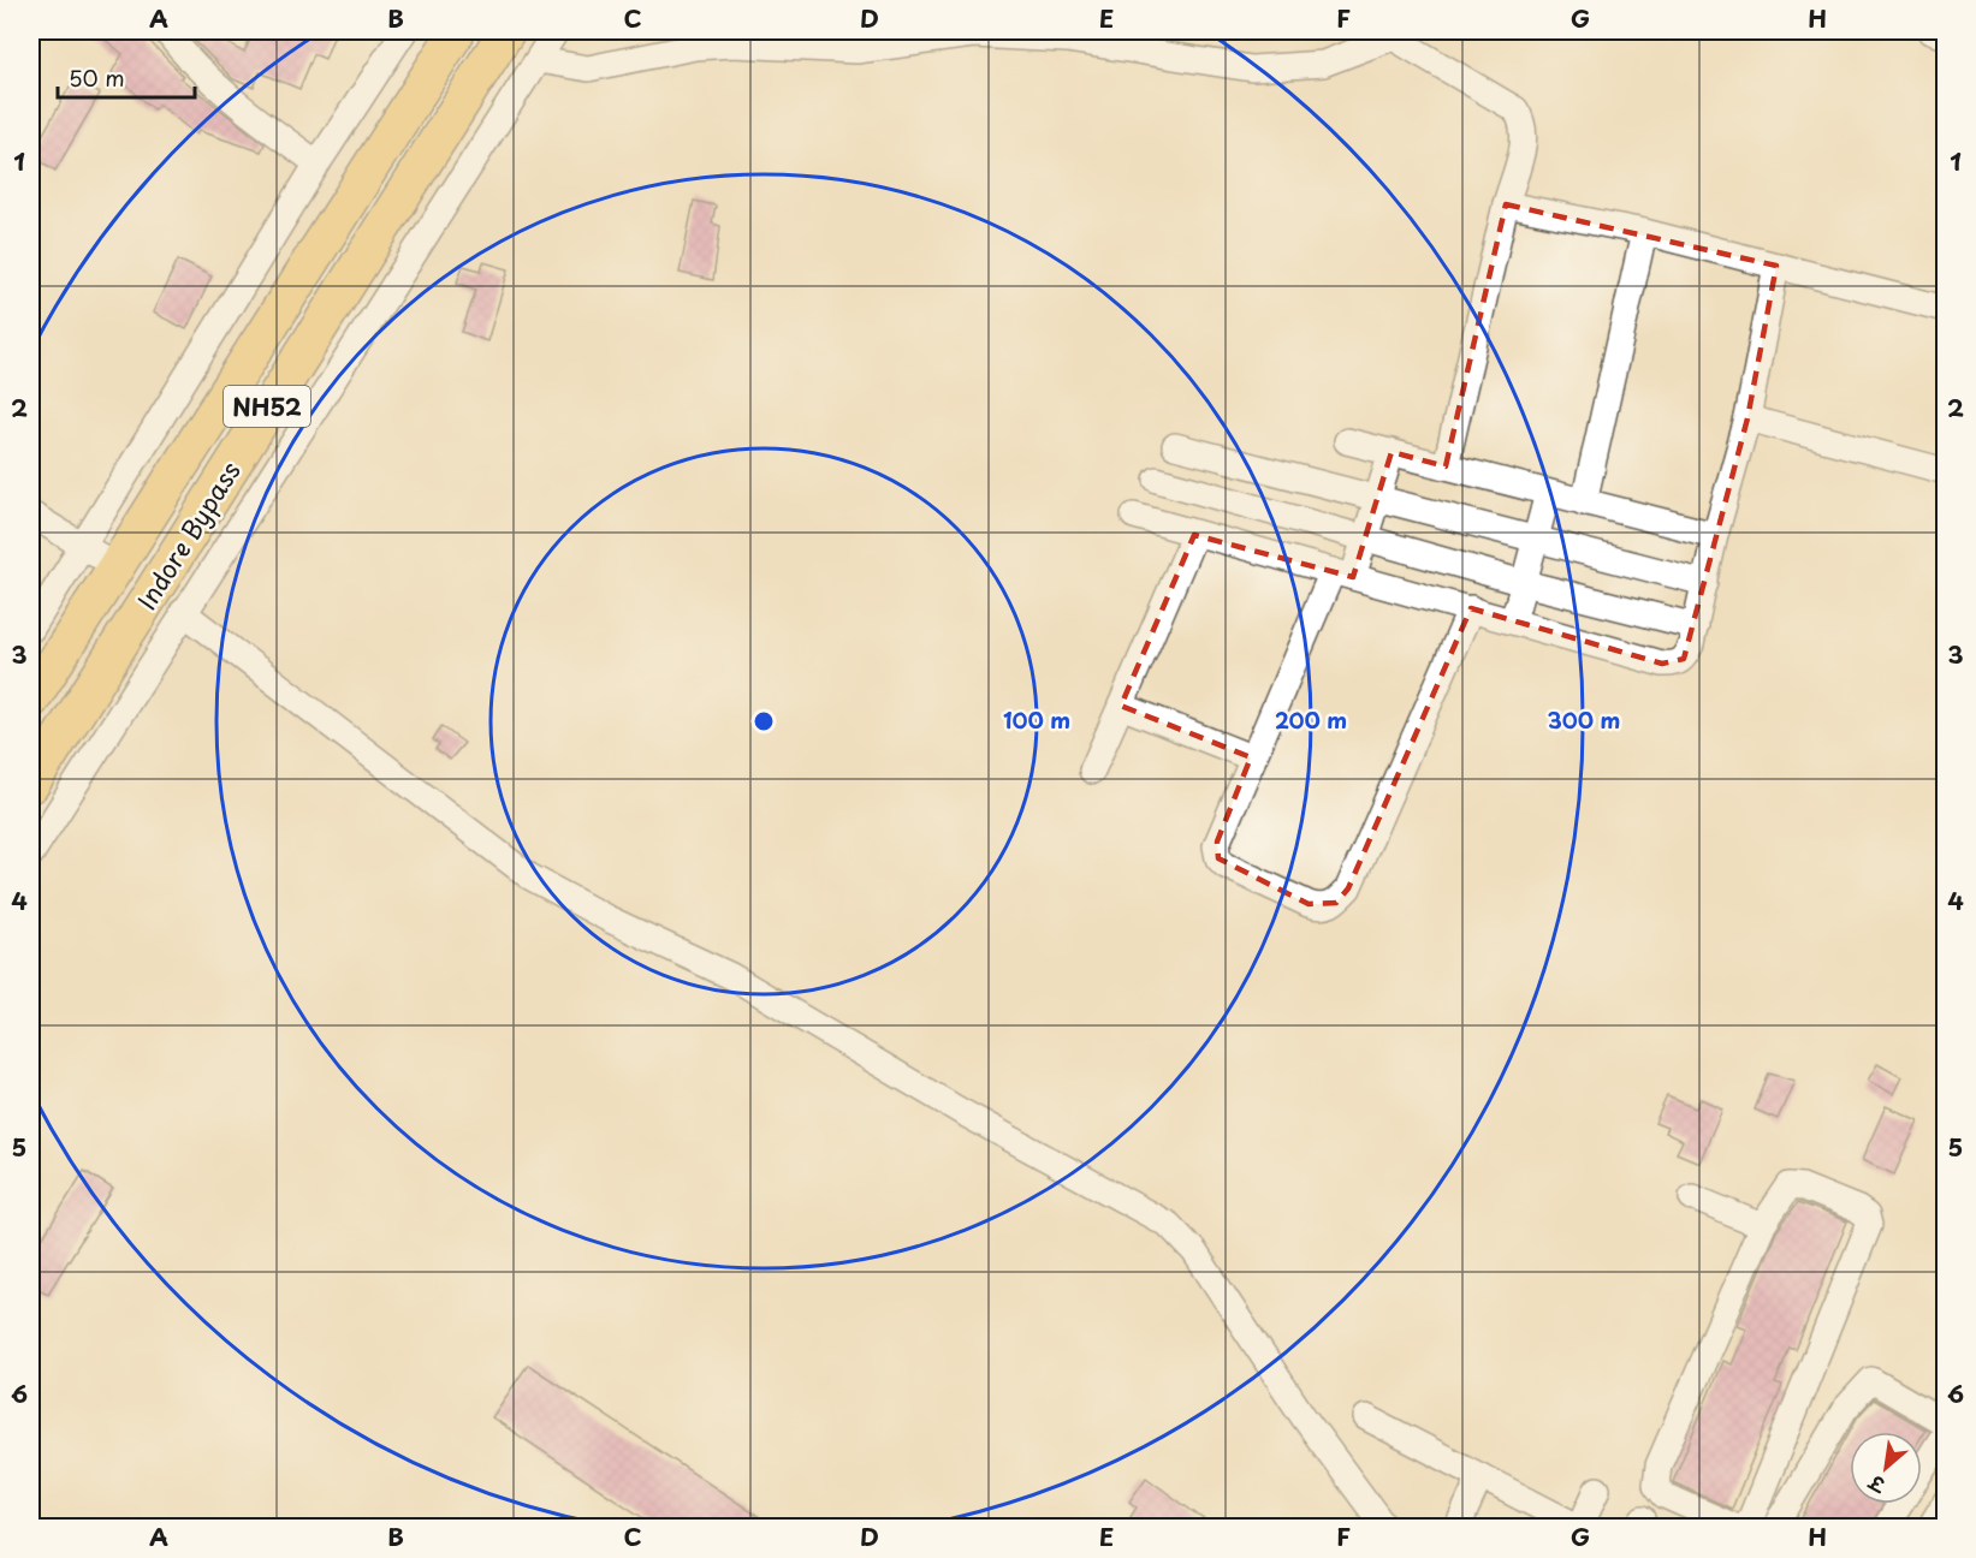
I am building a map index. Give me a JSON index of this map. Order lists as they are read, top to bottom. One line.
{"streets":{"highway":["NH52","Indore Bypass"]},"scale_bar":"50 m","north":"bottom left","grid":{"columns":["A","B","C","D","E","F","G","H"],"rows":["1","2","3","4","5","6"]},"rings":["100 m","200 m","300 m"]}
